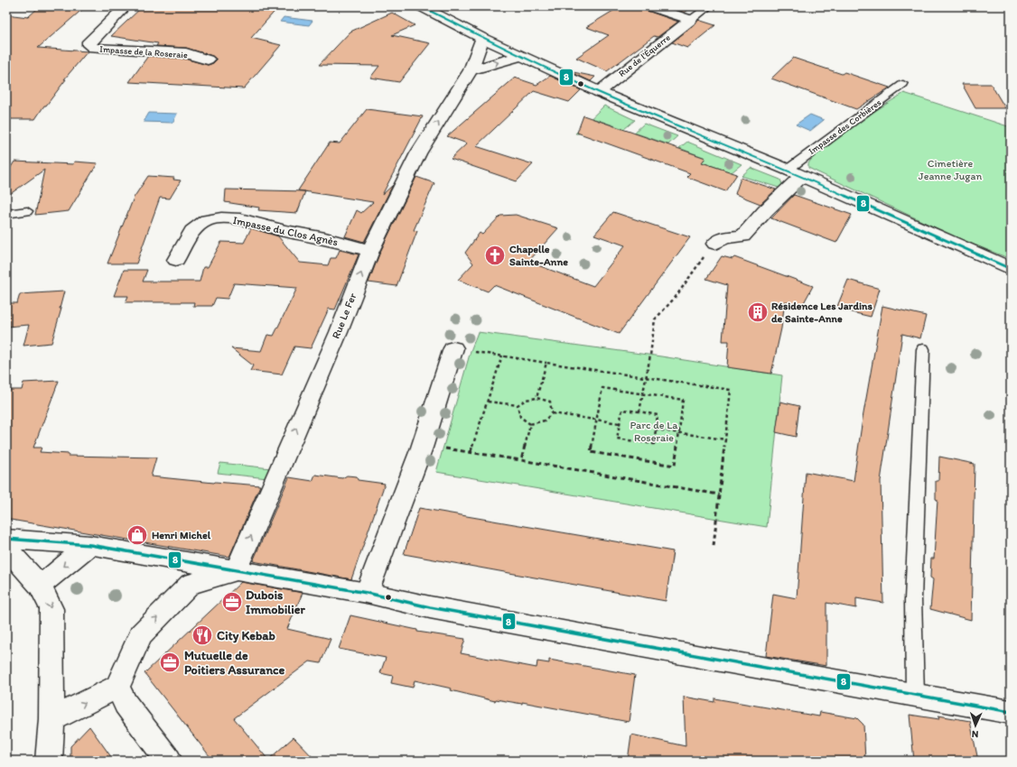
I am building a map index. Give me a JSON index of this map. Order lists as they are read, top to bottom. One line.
{"streets":{"street":["Impasse de la Roseraie","Rue de l'Équerre","Impasse du Clos Agnès","Rue Le Fer"],"lane":["Impasse des Corbières"]},"crossings":[["Impasse du Clos Agnès","Rue Le Fer"]],"parks":["Cimetière Jeanne Jugan","Parc de La Roseraie"],"places":{"church":["Chapelle Sainte-Anne"],"building":["Résidence Les Jardins de Sainte-Anne"],"shop":["Henri Michel"],"office":["Dubois Immobilier","Mutuelle de Poitiers Assurance"],"restaurant":["City Kebab"]},"lines":["transit line 8"],"north":"bottom"}
